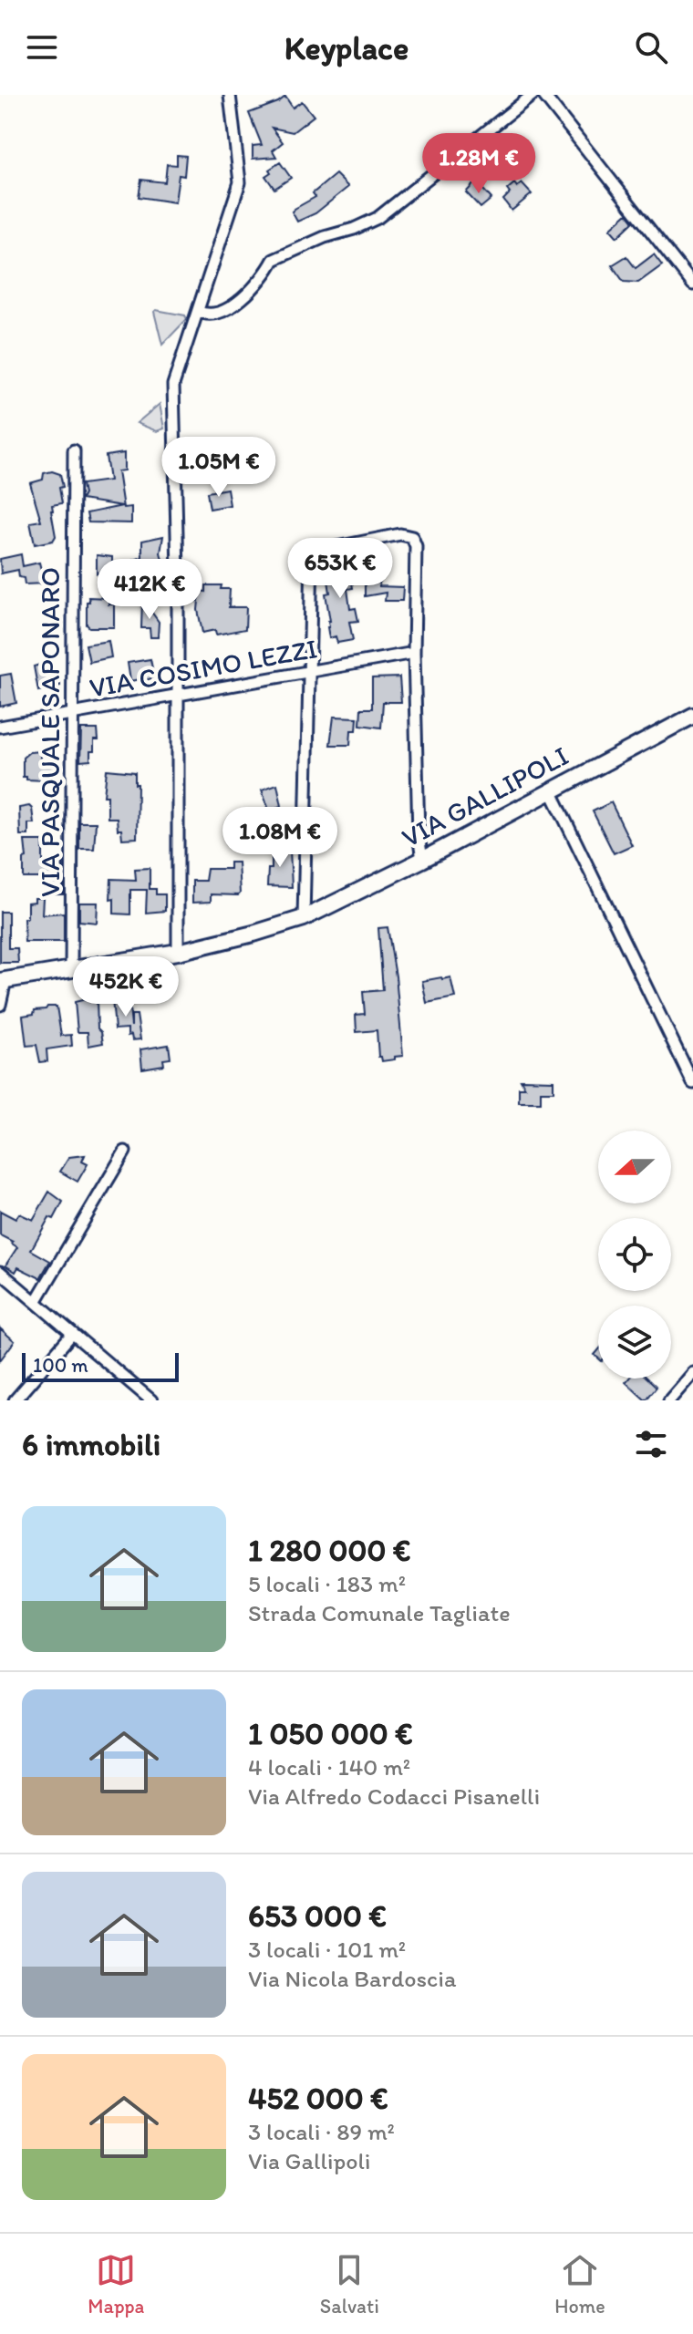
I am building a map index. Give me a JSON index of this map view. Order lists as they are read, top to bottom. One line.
{"streets":{"main road":["VIA GALLIPOLI"],"street":["VIA COSIMO LEZZI","VIA PASQUALE SAPONARO"]},"crossings":[["VIA COSIMO LEZZI","VIA PASQUALE SAPONARO"],["VIA PASQUALE SAPONARO","VIA GALLIPOLI"]],"scale_bar":"100 m","north":"left","page":{"header":"Keyplace","price":["1.28M €","1.05M €","653K €","412K €","1.08M €","452K €"],"scale":"100 m","heading":"6 immobili","list":[{"name":"1 280 000 €","note":"5 locali · 183 m² · Strada Comunale Tagliate"},{"name":"1 050 000 €","note":"4 locali · 140 m² · Via Alfredo Codacci Pisanelli"},{"name":"653 000 €","note":"3 locali · 101 m² · Via Nicola Bardoscia"},{"name":"452 000 €","note":"3 locali · 89 m² · Via Gallipoli"}],"tabs":["Mappa","Salvati","Home"]}}
